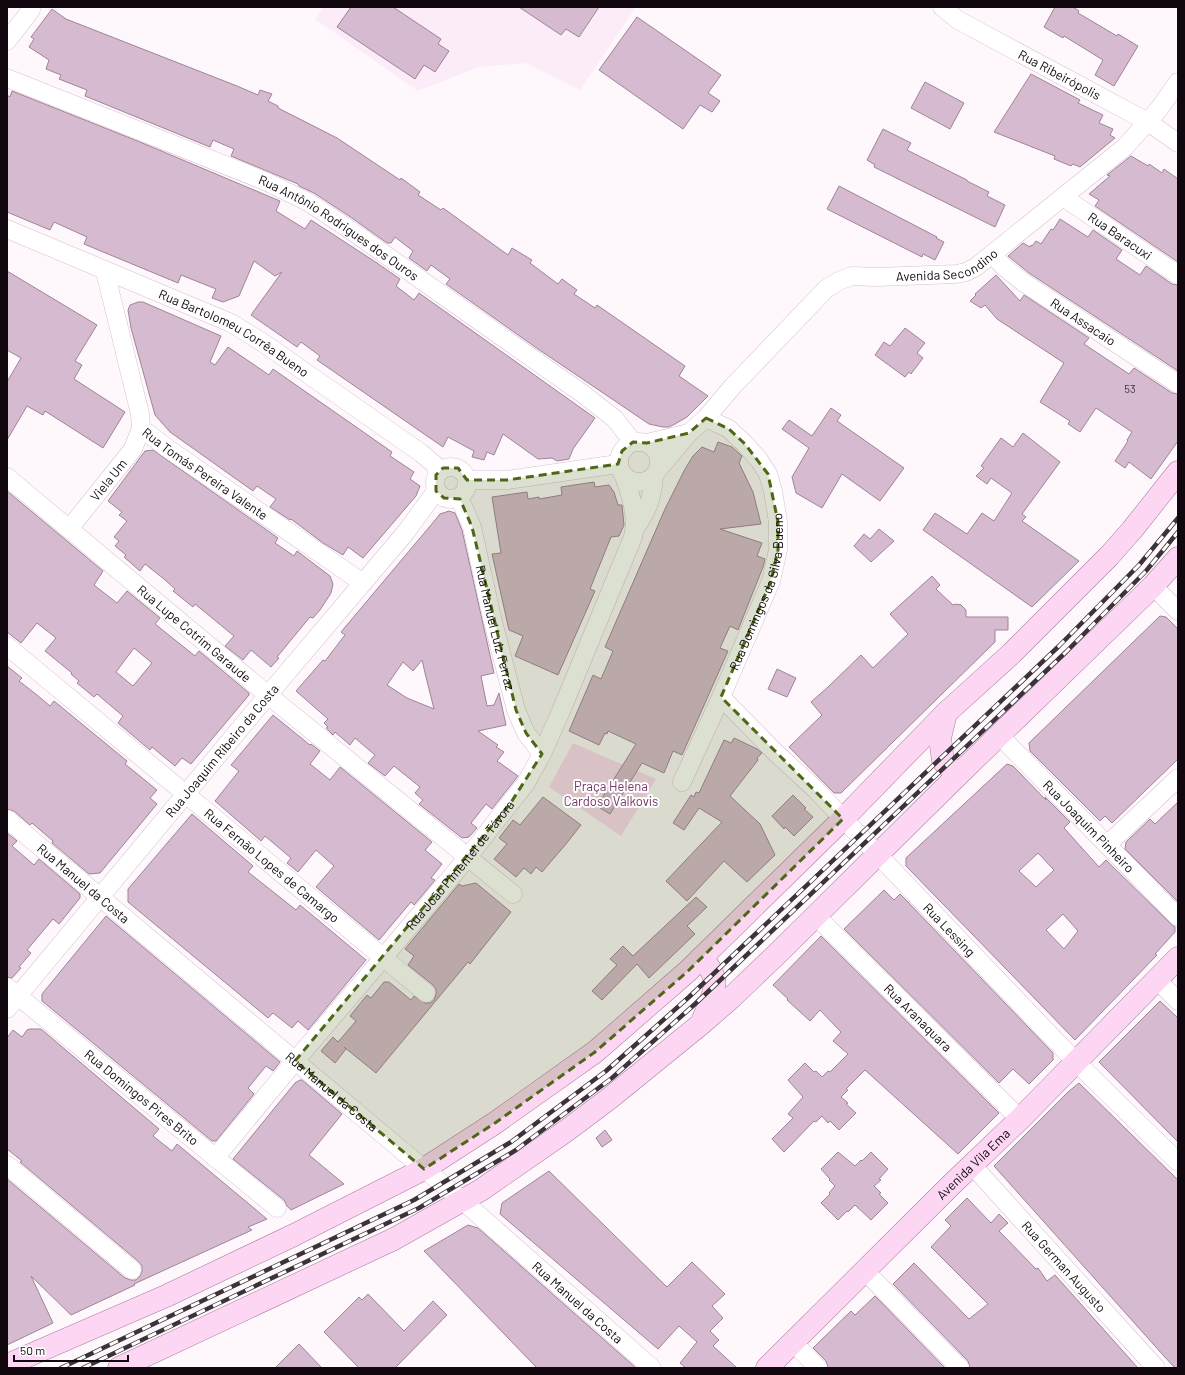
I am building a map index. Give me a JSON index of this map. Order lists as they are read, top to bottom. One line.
{"streets":{"main road":["Avenida Vila Ema"],"street":["Rua Ribeirópolis","Rua Antônio Rodrigues dos Ouros","Rua Baracuxi","Avenida Secondino","Rua Assacaio","Rua Bartolomeu Corrêa Bueno","Rua Tomás Pereira Valente","Viela Um","Rua Domingos da Silva Bueno","Rua Manuel Luiz Ferraz","Rua Lupe Cotrim Garaude","Rua Joaquim Ribeiro da Costa","Rua Joaquim Pinheiro","Rua João Pimentel de Távora","Rua Fernão Lopes de Camargo","Rua Manuel da Costa","Rua Lessing","Rua Aranaquara","Rua Domingos Pires Brito","Rua German Augusto"]},"crossings":[["Rua Ribeirópolis","Avenida Secondino"],["Rua Antônio Rodrigues dos Ouros","Avenida Secondino"],["Rua Antônio Rodrigues dos Ouros","Rua João Pimentel de Távora"],["Rua Baracuxi","Avenida Secondino"],["Avenida Secondino","Rua Assacaio"],["Avenida Secondino","Rua Domingos da Silva Bueno"],["Avenida Secondino","Rua João Pimentel de Távora"],["Rua Bartolomeu Corrêa Bueno","Rua Tomás Pereira Valente"],["Rua Bartolomeu Corrêa Bueno","Rua Manuel Luiz Ferraz"],["Rua Bartolomeu Corrêa Bueno","Rua Joaquim Ribeiro da Costa"],["Rua Tomás Pereira Valente","Viela Um"],["Rua Tomás Pereira Valente","Rua Joaquim Ribeiro da Costa"],["Viela Um","Rua Lupe Cotrim Garaude"],["Rua Domingos da Silva Bueno","Rua Lessing"],["Rua Manuel Luiz Ferraz","Rua Joaquim Ribeiro da Costa"],["Rua Manuel Luiz Ferraz","Rua João Pimentel de Távora"],["Rua Lupe Cotrim Garaude","Rua Joaquim Ribeiro da Costa"],["Rua Lupe Cotrim Garaude","Rua João Pimentel de Távora"],["Rua Joaquim Ribeiro da Costa","Rua Fernão Lopes de Camargo"],["Rua Joaquim Ribeiro da Costa","Rua Manuel da Costa"],["Rua Joaquim Ribeiro da Costa","Rua Domingos Pires Brito"],["Rua João Pimentel de Távora","Rua Fernão Lopes de Camargo"],["Rua João Pimentel de Távora","Rua Manuel da Costa"],["Rua João Pimentel de Távora","Rua Domingos Pires Brito"],["Rua Lessing","Avenida Vila Ema"],["Rua Aranaquara","Avenida Vila Ema"],["Avenida Vila Ema","Rua German Augusto"]],"parks":["Praça Helena Cardoso Valkovis"],"house_numbers":["53"],"scale_bar":"50 m"}
